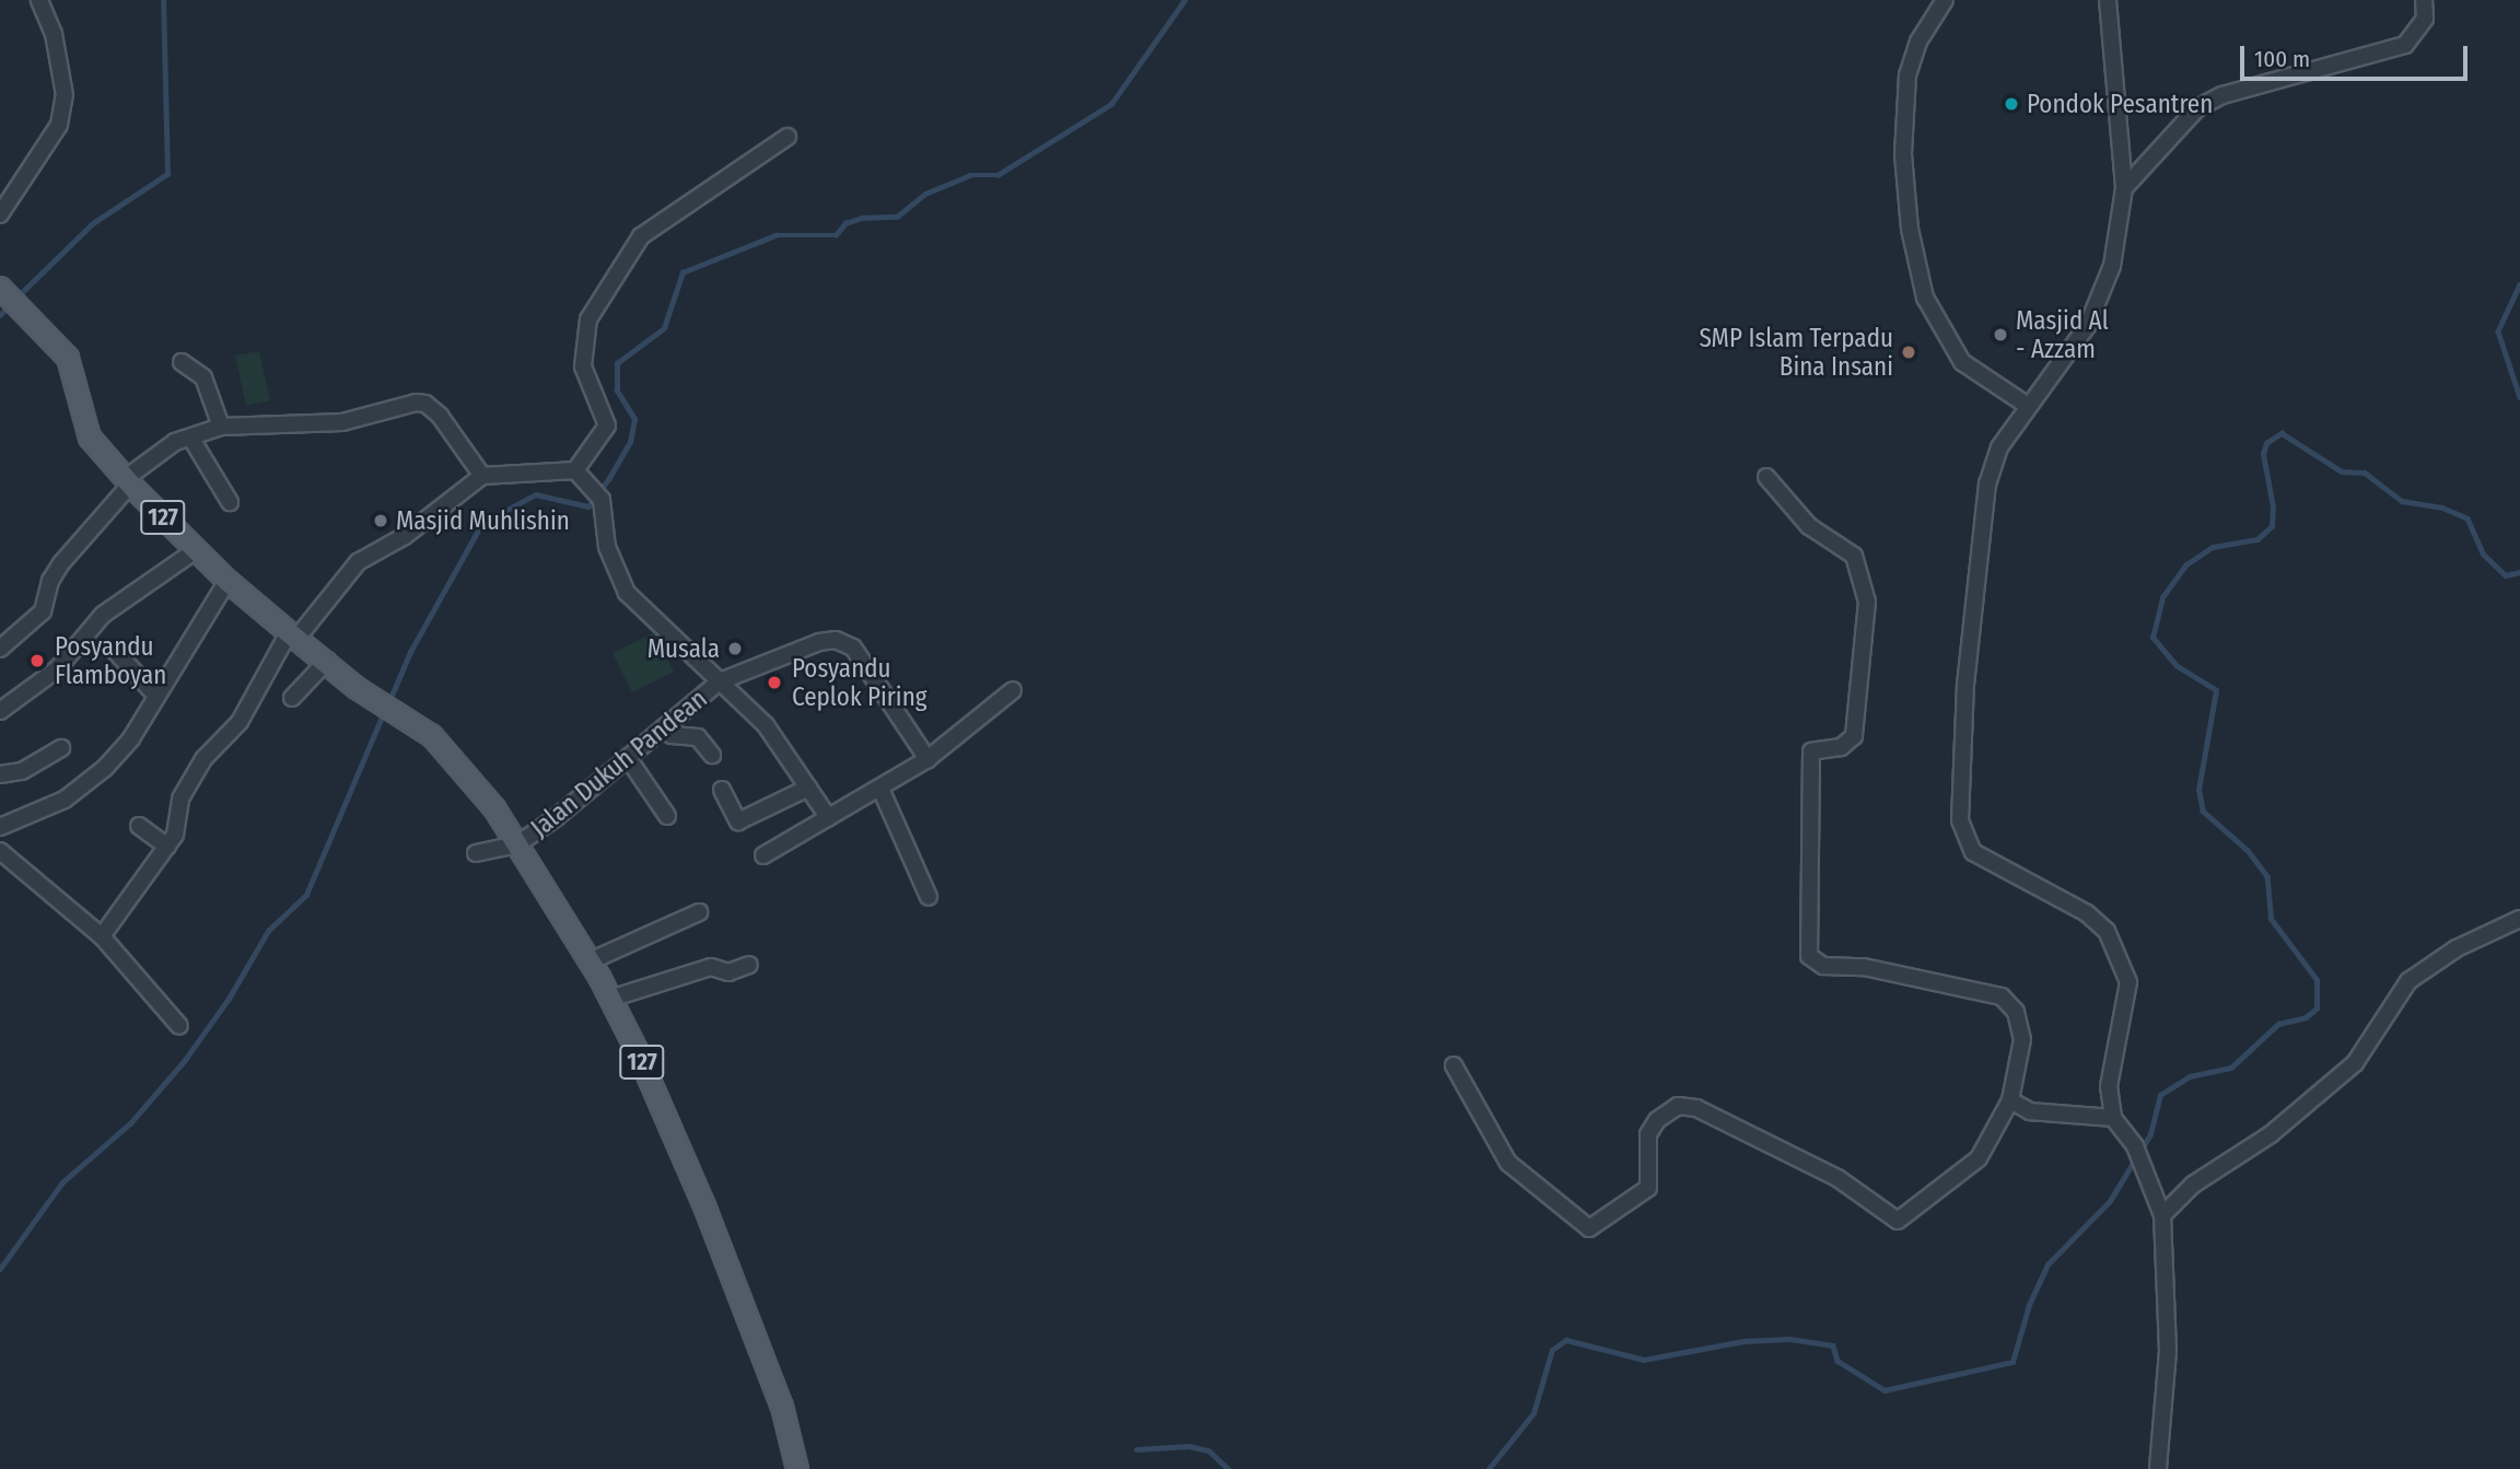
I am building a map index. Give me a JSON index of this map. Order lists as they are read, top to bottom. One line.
{"streets":{"main road":["127"],"street":["Jalan Dukuh Pandean"]},"crossings":[["127","Jalan Dukuh Pandean"]],"places":["Pondok Pesantren","Masjid Al - Azzam","SMP Islam Terpadu Bina Insani","Masjid Muhlishin","Musala","Posyandu Flamboyan","Posyandu Ceplok Piring"],"scale_bar":"100 m"}
